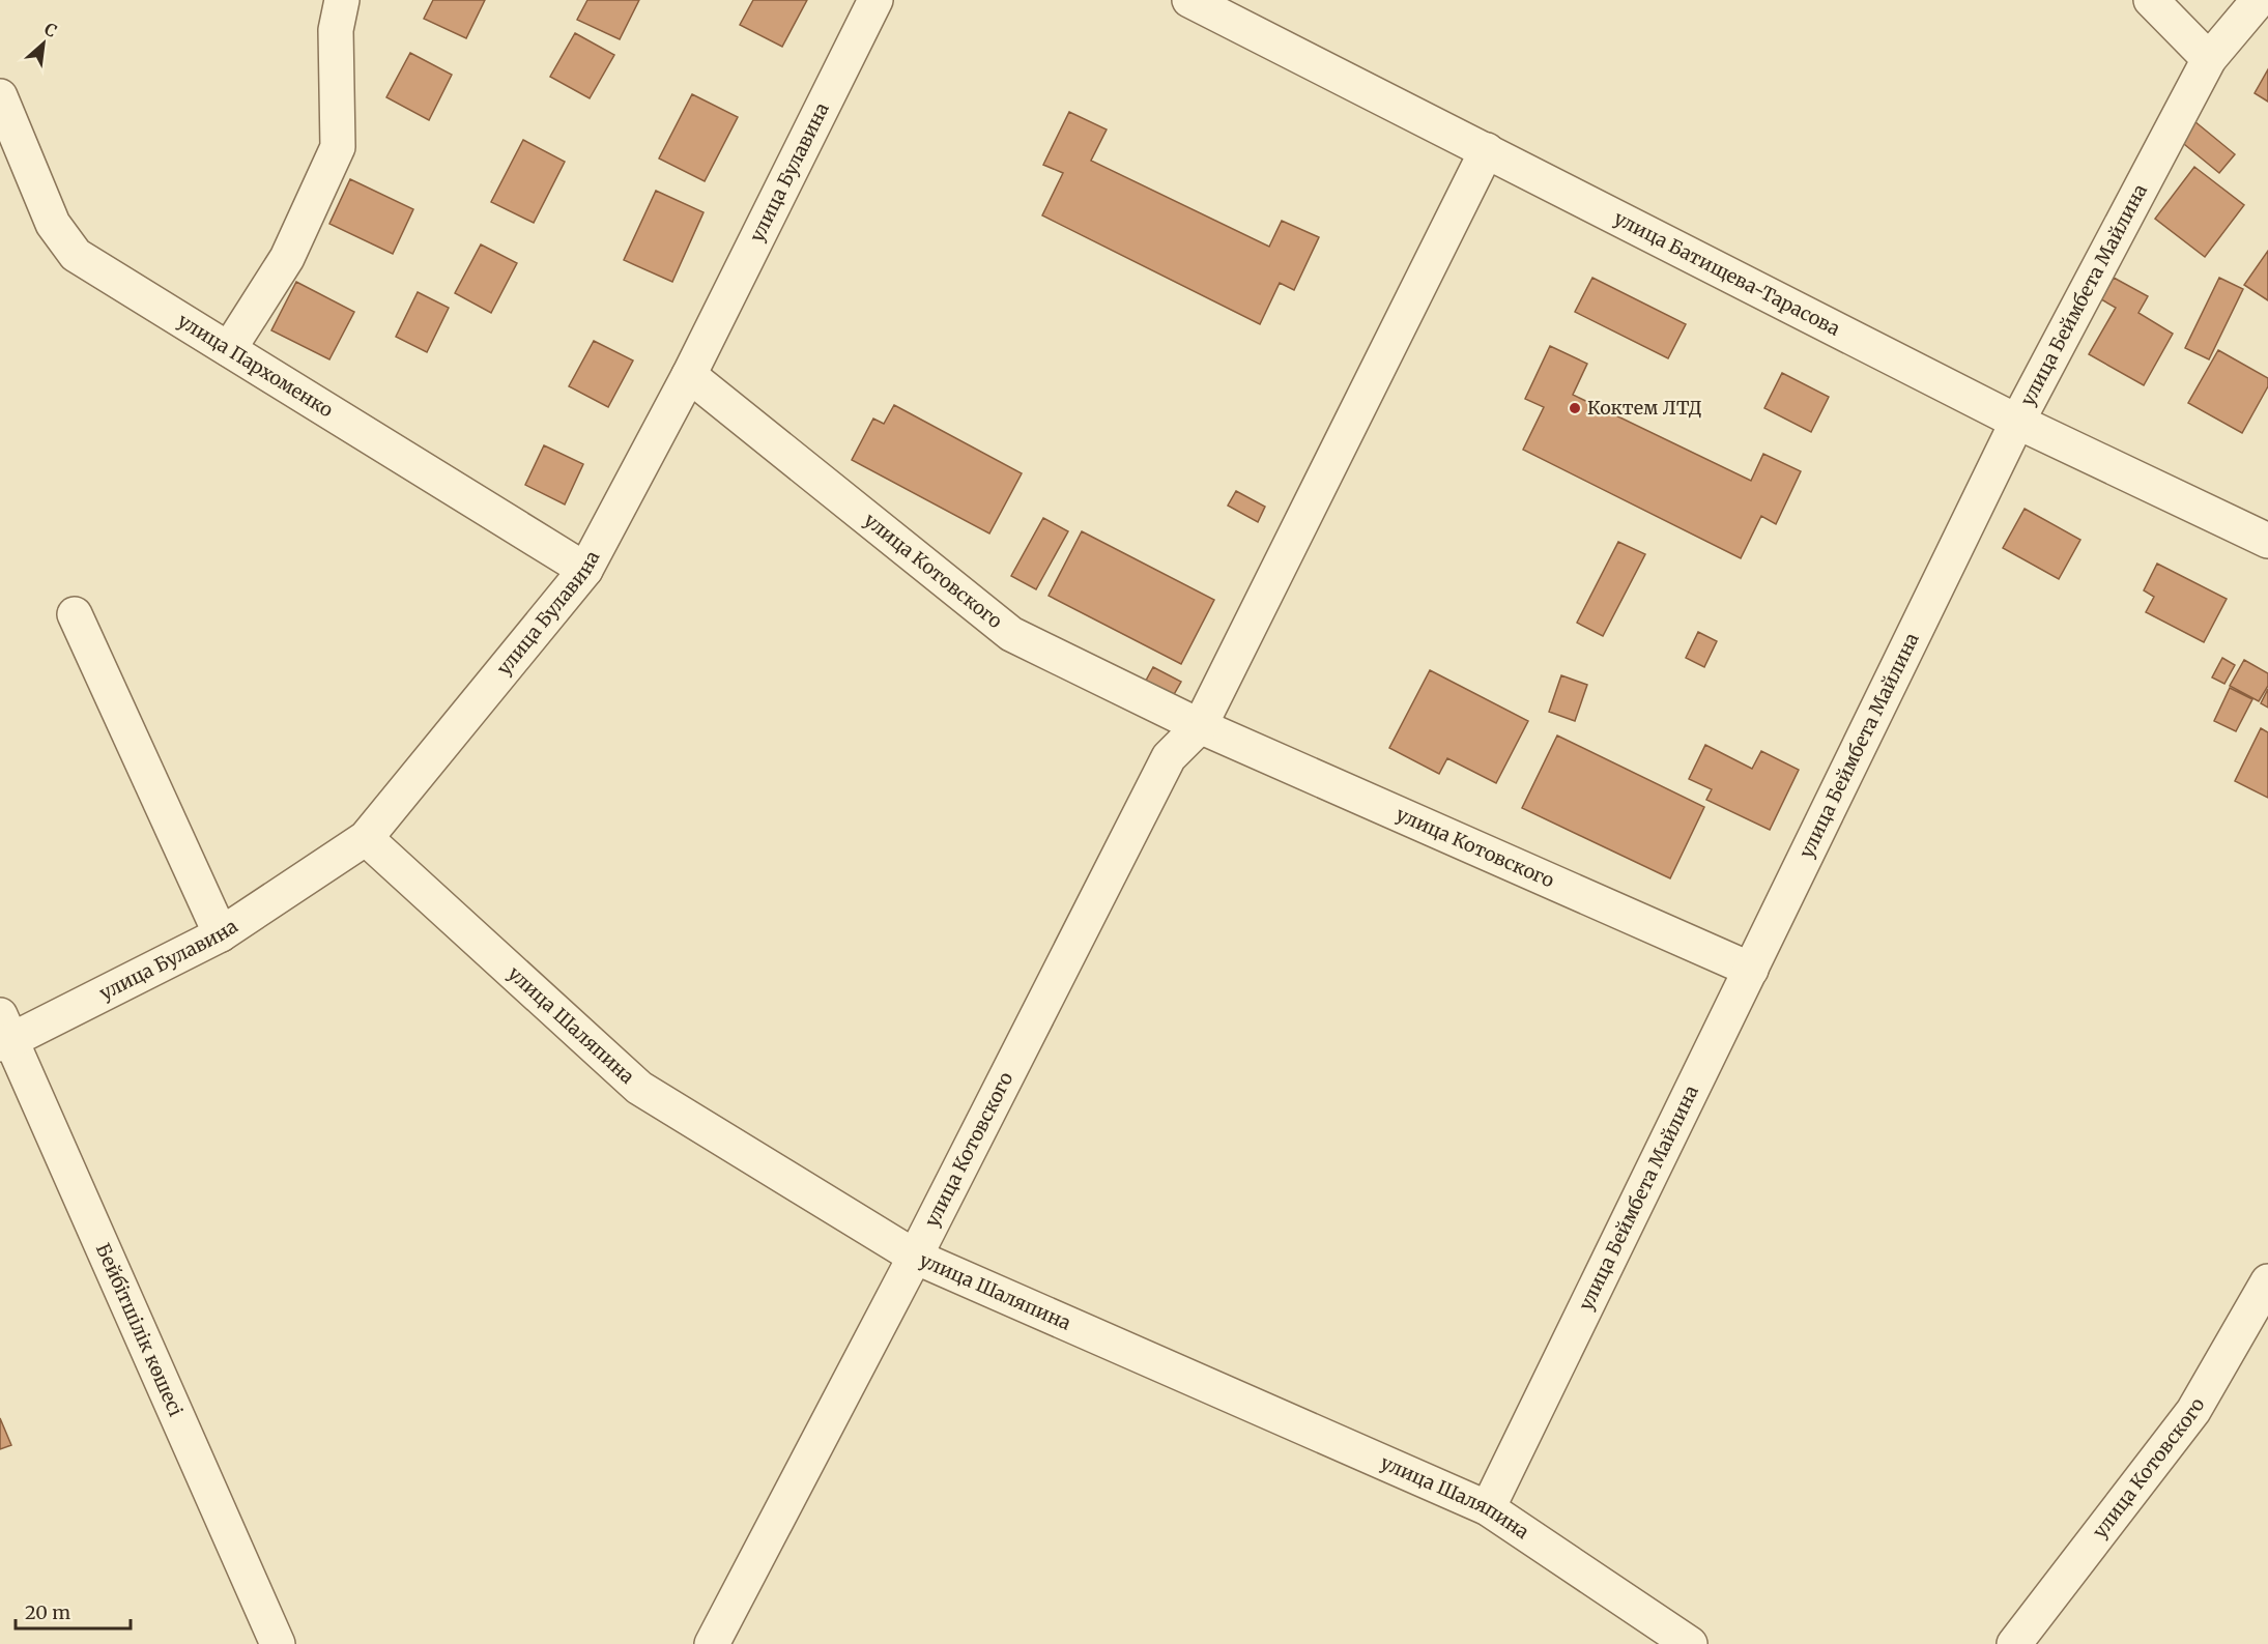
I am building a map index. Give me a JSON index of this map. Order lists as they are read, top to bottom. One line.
{"streets":{"street":["улица Булавина","улица Батищева-Тарасова","улица Беймбета Майлина","улица Пархоменко","улица Котовского","улица Шаляпина","Бейбітшілік көшесі"]},"crossings":[["улица Булавина","улица Пархоменко"],["улица Булавина","улица Котовского"],["улица Булавина","улица Шаляпина"],["улица Булавина","Бейбітшілік көшесі"],["улица Батищева-Тарасова","улица Беймбета Майлина"],["улица Беймбета Майлина","улица Котовского"],["улица Беймбета Майлина","улица Шаляпина"],["улица Котовского","улица Шаляпина"]],"places":["Коктем ЛТД"],"scale_bar":"20 m","north":"top right"}
